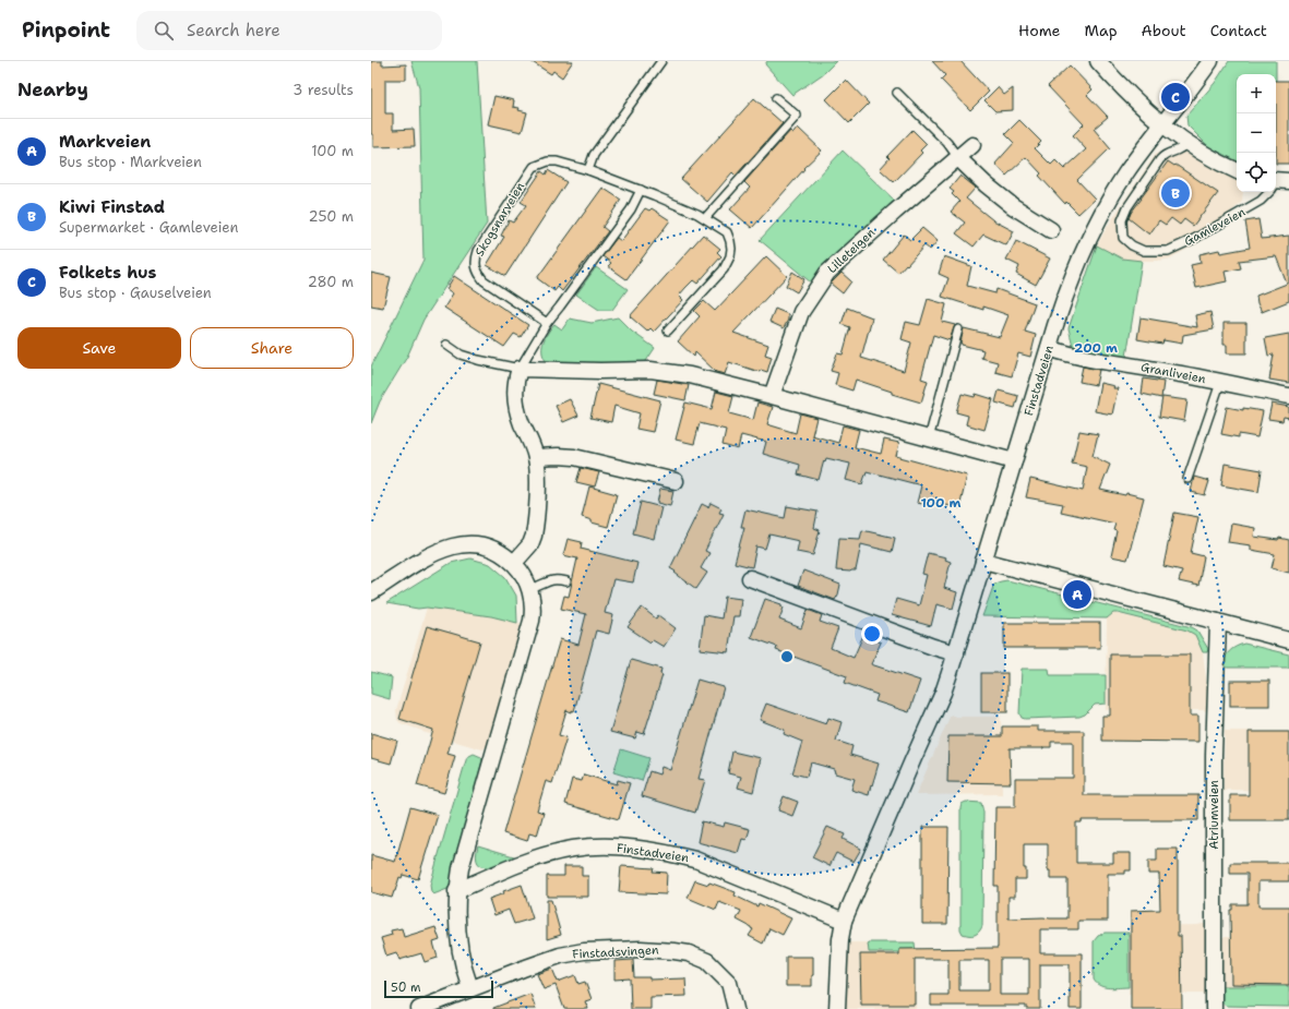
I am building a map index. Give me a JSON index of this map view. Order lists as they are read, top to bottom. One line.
{"streets":{"street":["Lilleteigen","Granliveien","Finstadveien","Atriumveien","Finstadsvingen"],"lane":["Skogsnarveien","Gamleveien"]},"crossings":[["Granliveien","Finstadveien"]],"scale_bar":"50 m","page":{"header":"Pinpoint","search":"Search here","nav":["Home","Map","About","Contact"],"heading":["Nearby","3 results"],"map_buttons":["+","−"],"pins":["C","B","A"],"list":[{"mark":"A","name":"Markveien","note":"Bus stop · Markveien","value":"100 m"},{"mark":"B","name":"Kiwi Finstad","note":"Supermarket · Gamleveien","value":"250 m"},{"mark":"C","name":"Folkets hus","note":"Bus stop · Gauselveien","value":"280 m"}],"buttons":["Save","Share"],"scale":"50 m"},"rings":["200 m","100 m"]}
